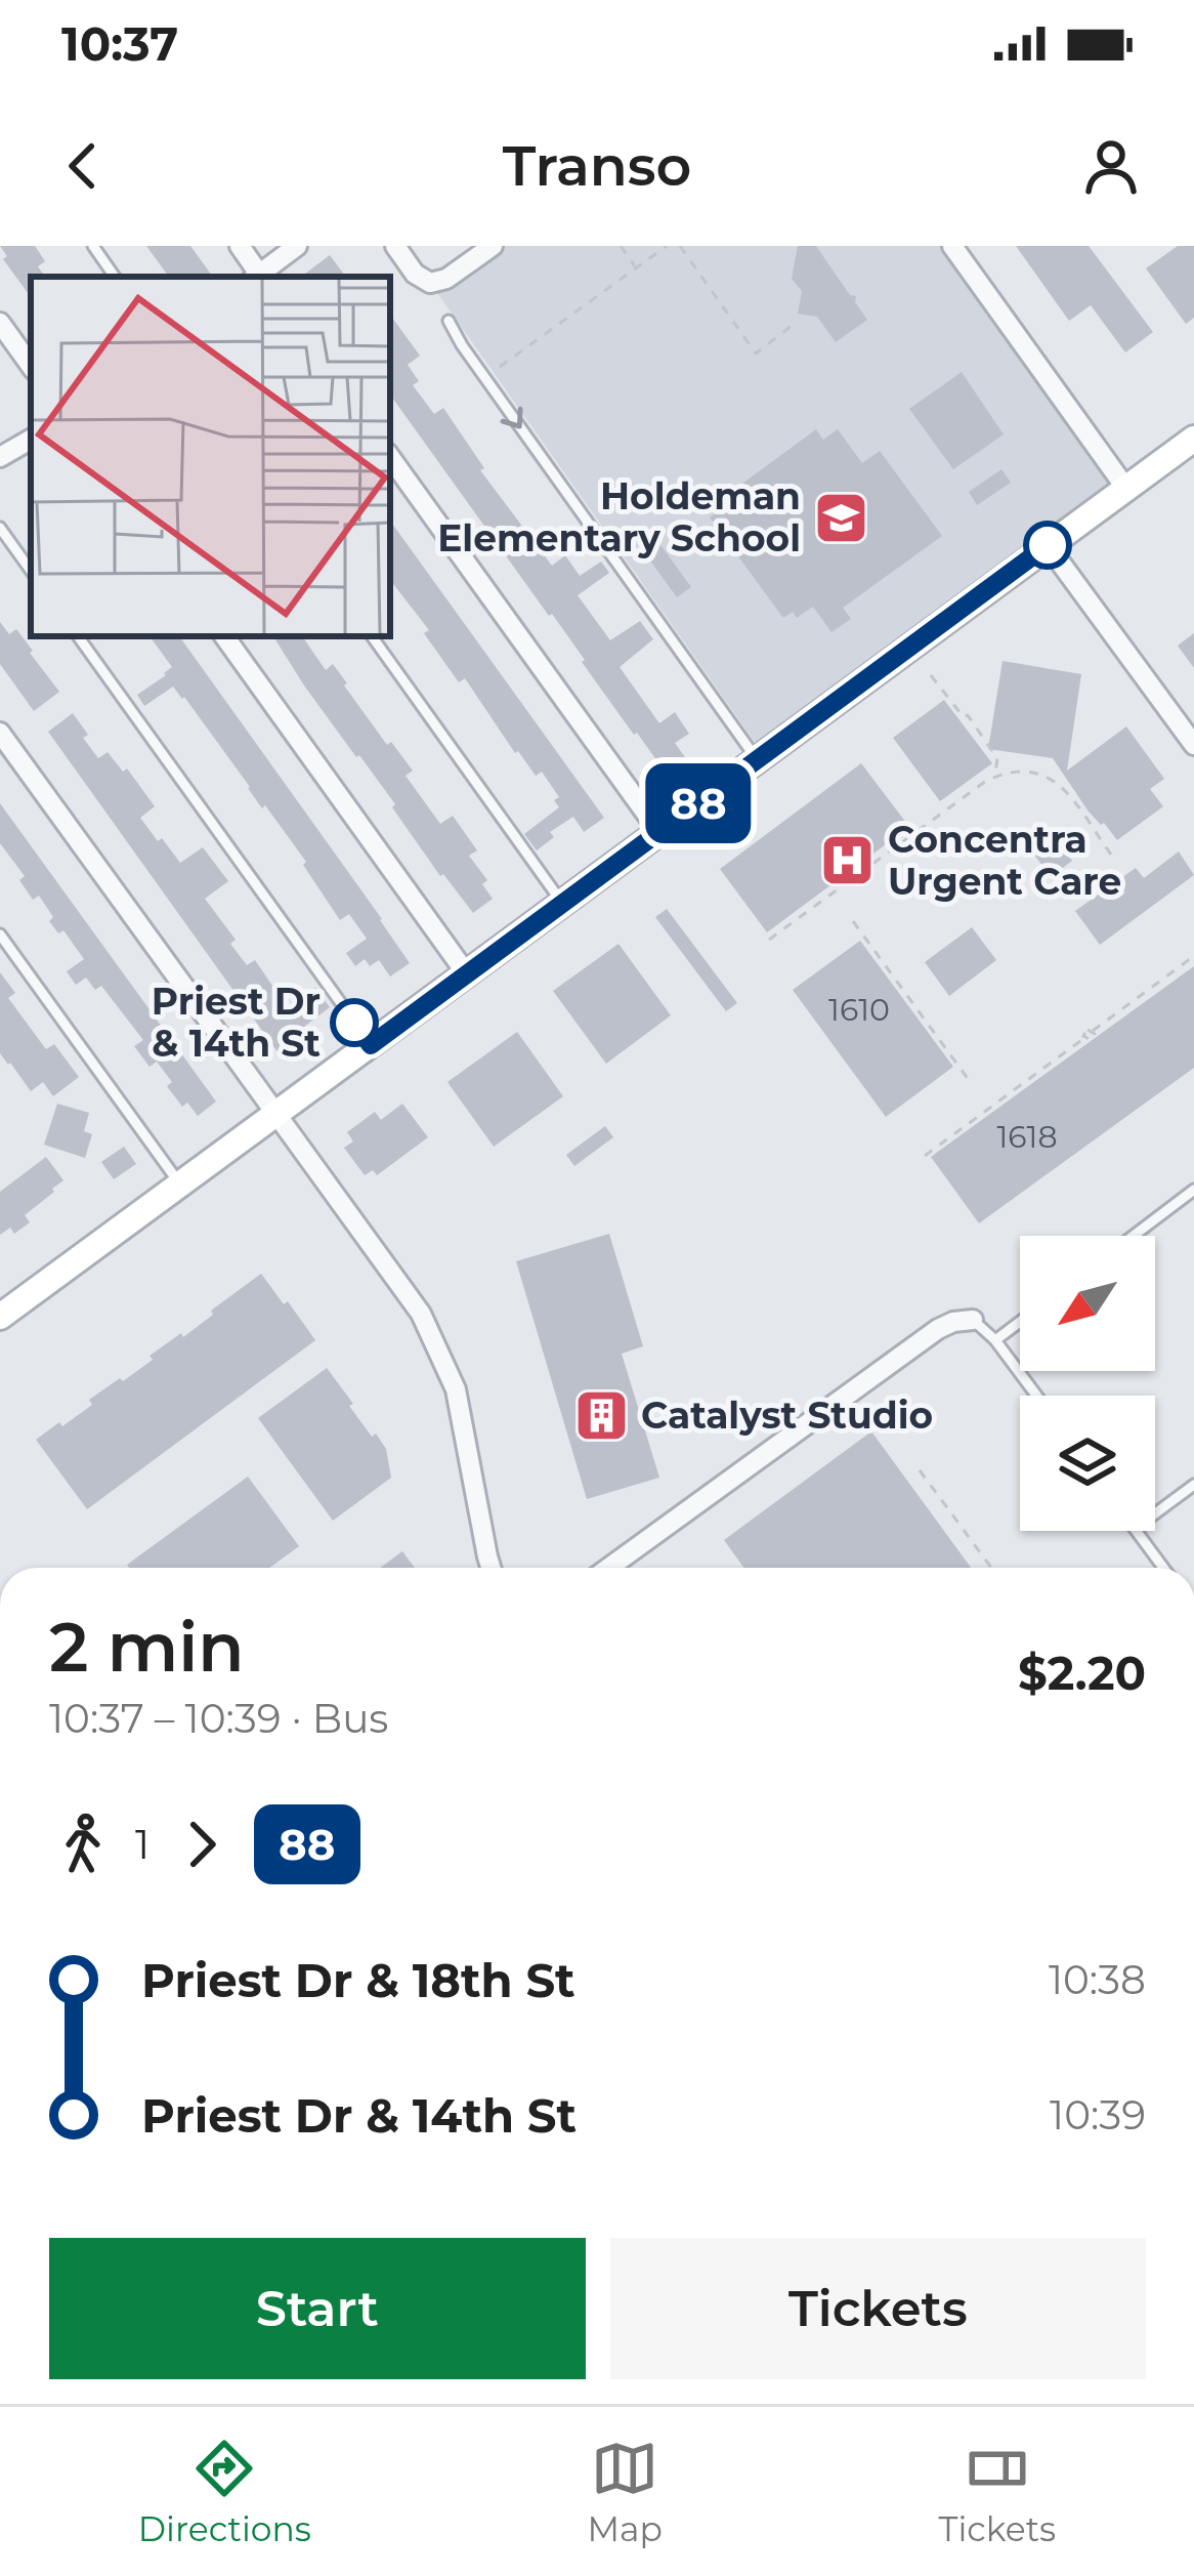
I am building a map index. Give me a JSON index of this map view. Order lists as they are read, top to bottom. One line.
{"places":{"school or university":["Holdeman Elementary School"],"hospital":["Concentra Urgent Care"],"other":["Priest Dr & 14th St"],"building":["Catalyst Studio"]},"lines":["bus line 88"],"house_numbers":["1610","1618"],"north":"bottom left","page":{"status":"10:37","header":"Transo","on_map":"88","heading":["2 min","10:37 – 10:39 · Bus","$2.20"],"legs":["1","88"],"list":[{"name":"Priest Dr & 18th St","value":"10:38"},{"name":"Priest Dr & 14th St","value":"10:39"}],"buttons":["Start","Tickets"],"tabs":["Directions","Map","Tickets"]}}
